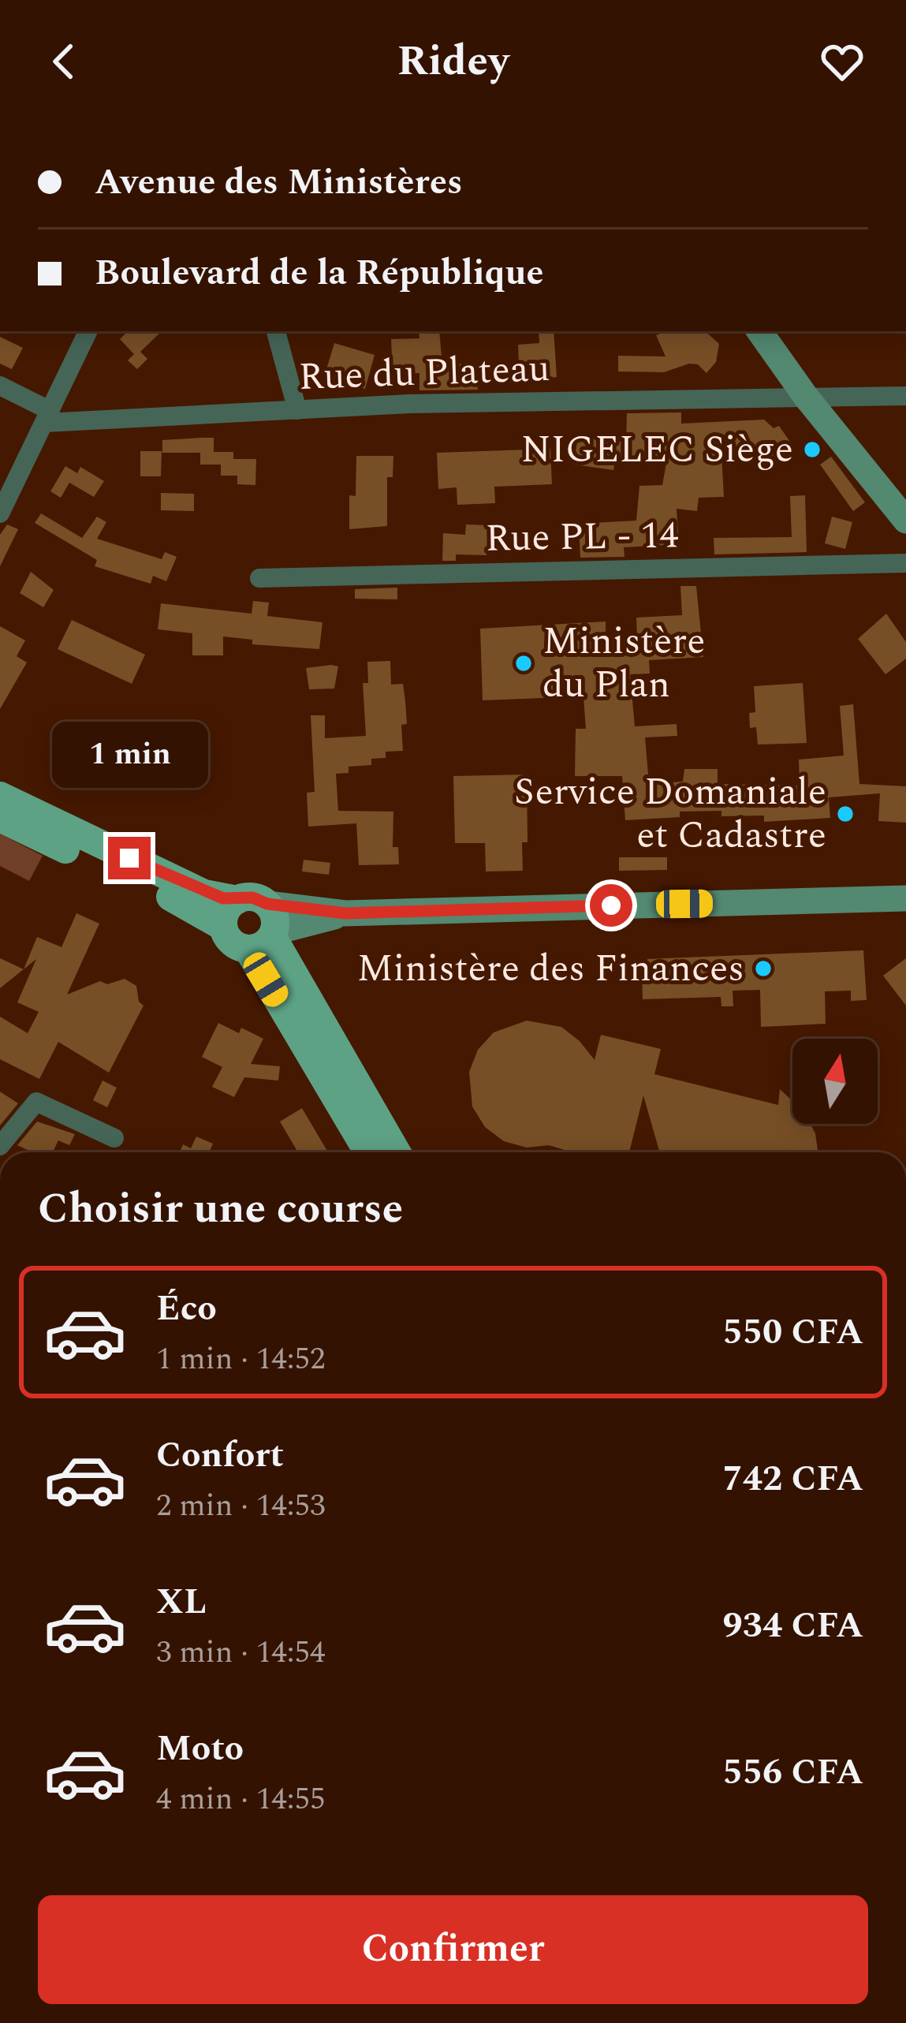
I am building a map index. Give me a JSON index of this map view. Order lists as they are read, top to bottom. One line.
{"streets":{"street":["Rue du Plateau","Rue PL - 14"]},"places":["NIGELEC Siège","Ministère du Plan","Service Domaniale et Cadastre","Ministère des Finances"],"north":"top","page":{"header":"Ridey","banner":["Avenue des Ministères","Boulevard de la République"],"bubble":"1 min","heading":"Choisir une course","list":[{"name":"Éco","note":"1 min · 14:52","value":"550 CFA"},{"name":"Confort","note":"2 min · 14:53","value":"742 CFA"},{"name":"XL","note":"3 min · 14:54","value":"934 CFA"},{"name":"Moto","note":"4 min · 14:55","value":"556 CFA"}],"buttons":"Confirmer"}}
